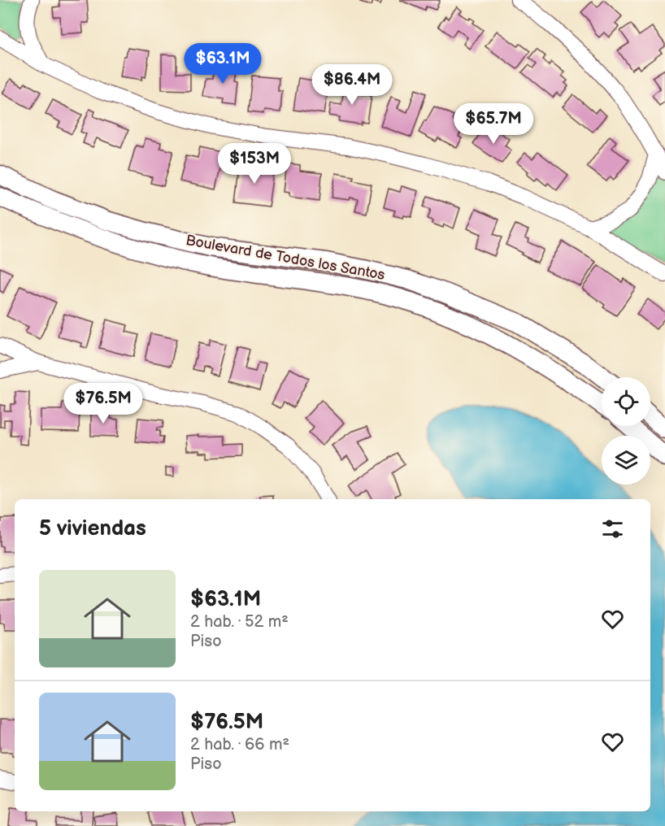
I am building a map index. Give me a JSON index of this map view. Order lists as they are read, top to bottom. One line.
{"streets":{"street":["Boulevard de Todos los Santos"]},"page":{"price":["$63.1M","$86.4M","$65.7M","$153M","$76.5M"],"heading":"5 viviendas","list":[{"name":"$63.1M","note":"2 hab. · 52 m² · Piso"},{"name":"$76.5M","note":"2 hab. · 66 m² · Piso"}]}}
